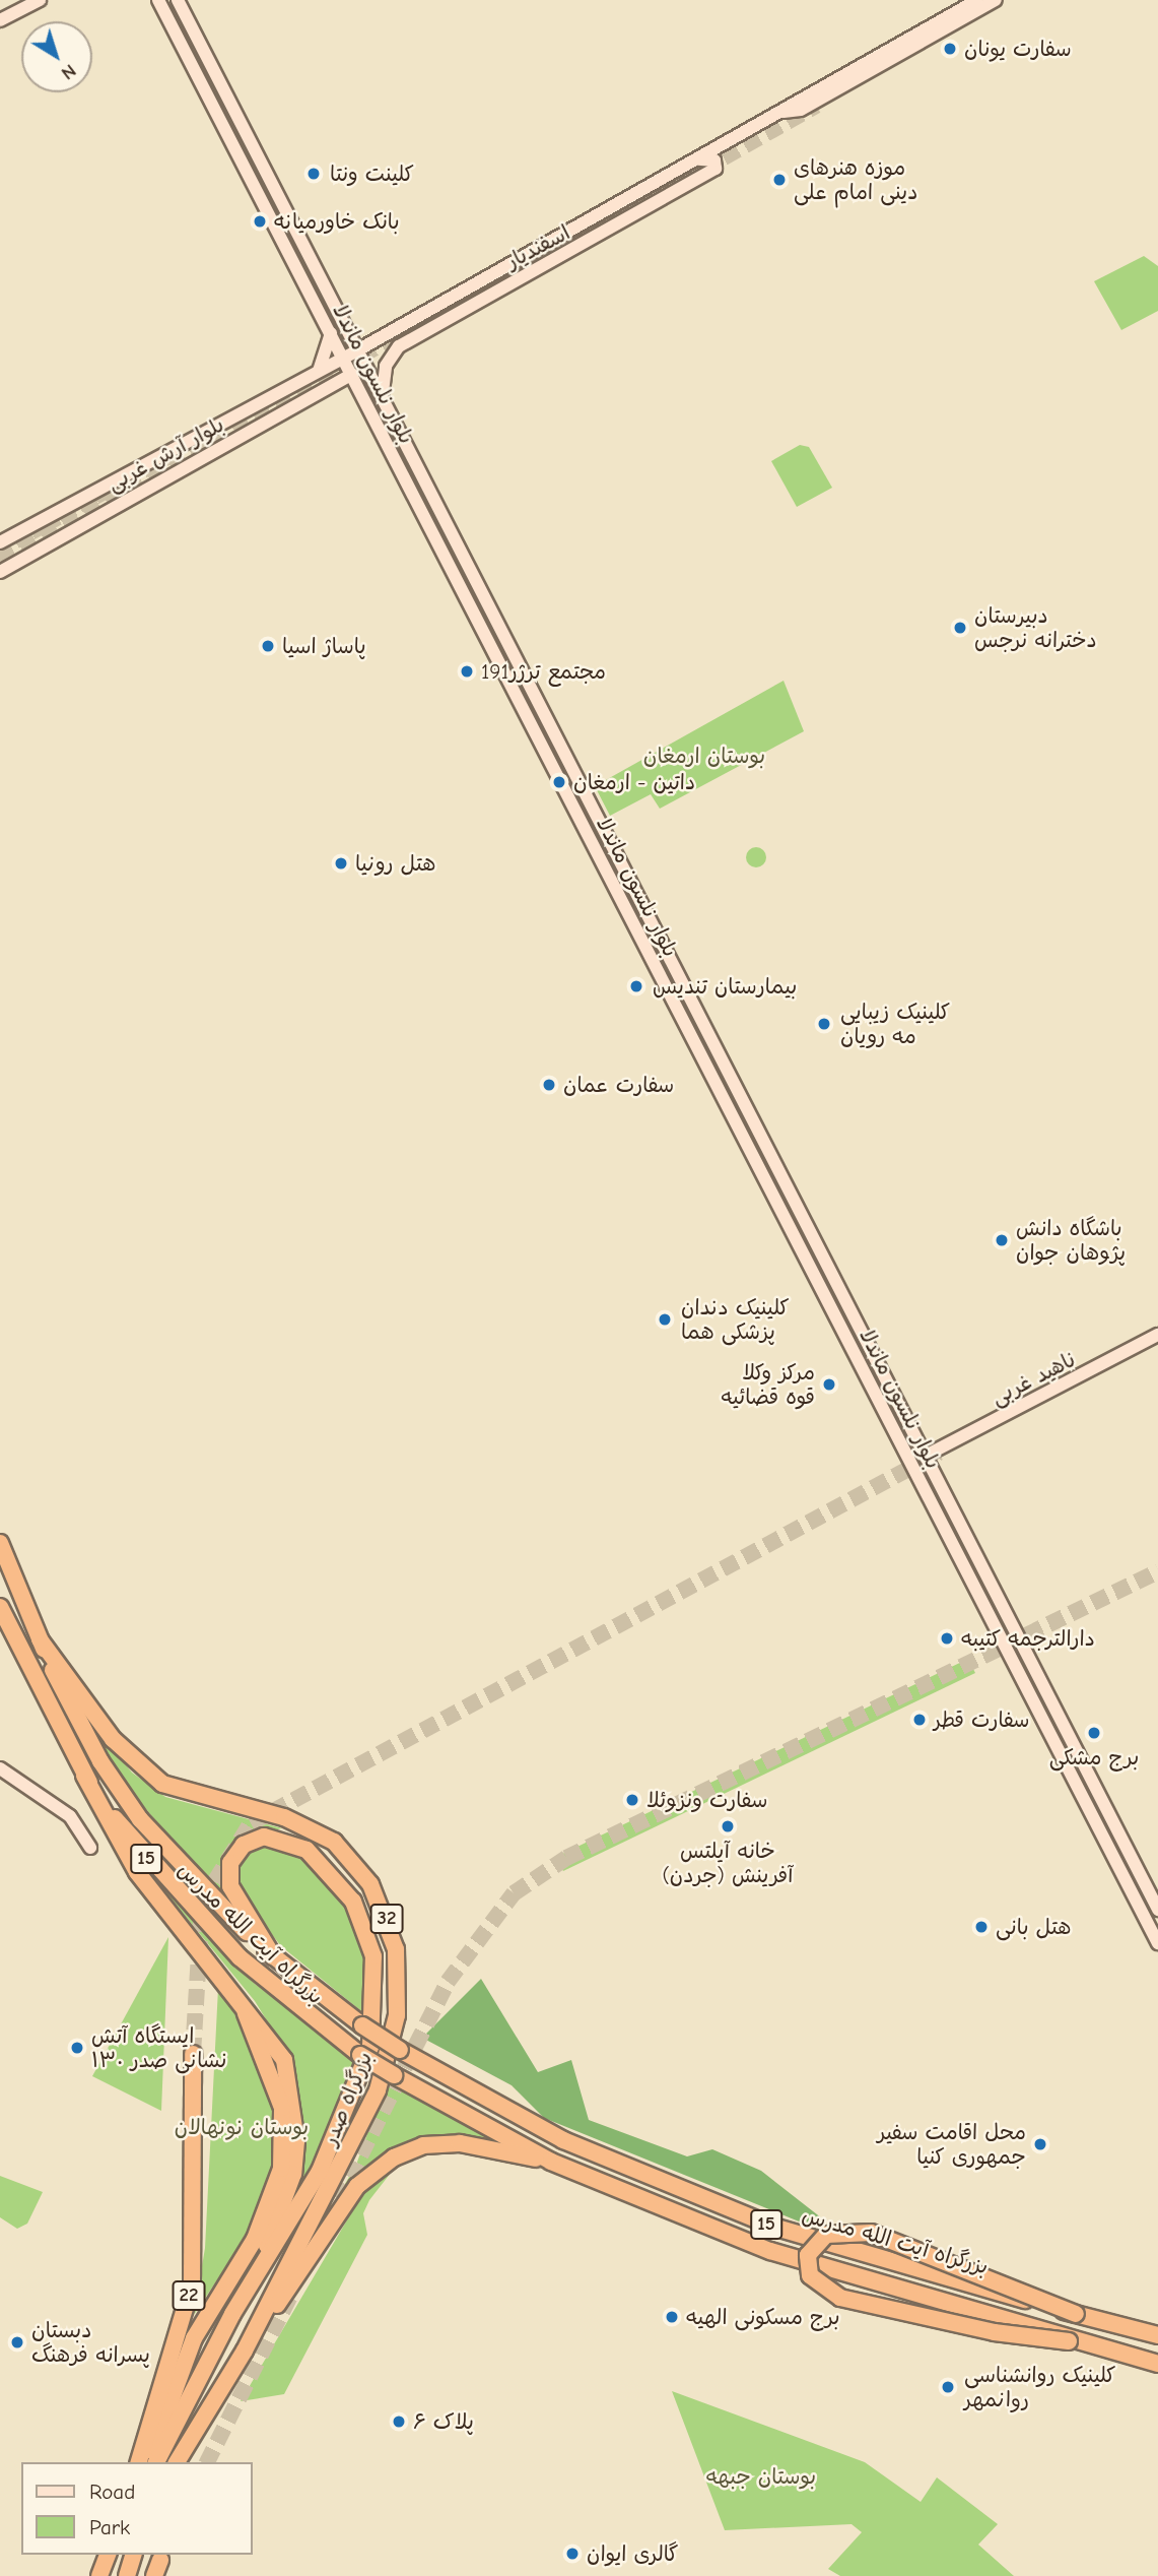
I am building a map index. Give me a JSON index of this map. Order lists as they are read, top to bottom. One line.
{"streets":{"highway":["15","32","بزرگراه آیت الله مدرس","بزرگراه صدر","22"],"main road":["اسفندیار","بلوار نلسون ماندلا","بلوار آرش غربی","ناهید غربی"]},"crossings":[["اسفندیار","بلوار نلسون ماندلا"],["اسفندیار","بلوار آرش غربی"],["بلوار نلسون ماندلا","بلوار آرش غربی"],["بلوار نلسون ماندلا","ناهید غربی"],["32","بزرگراه صدر"],["بزرگراه آیت الله مدرس","بزرگراه صدر"]],"parks":["بوستان ارمغان","بوستان نونهالان","بوستان جبهه"],"places":["سفارت یونان","کلینت ونتا","موزه هنرهای دینی امام علی","بانک خاورمیانه","دبیرستان دخترانه نرجس","پاساژ اسیا","مجتمع ترژر191","داتین - ارمغان","هتل رونیا","بیمارستان تندیس","کلینیک زیبایی مه رویان","سفارت عمان","باشگاه دانش پژوهان جوان","کلینیک دندان پزشکی هما","مرکز وکلا قوه قضائیه","دارالترجمه کتیبه","سفارت قطر","برج مشکی","سفارت ونزوئلا","خانه آیلتس آفرینش (جردن)","هتل بانی","ایستگاه آتش نشانی صدر ۱۳۰","محل اقامت سفیر جمهوری کنیا","برج مسکونی الهیه","دبستان پسرانه فرهنگ","کلینیک روانشناسی روانمهر","پلاک ۶","گالری ایوان"],"legend":["Road","Park"],"north":"bottom right"}
